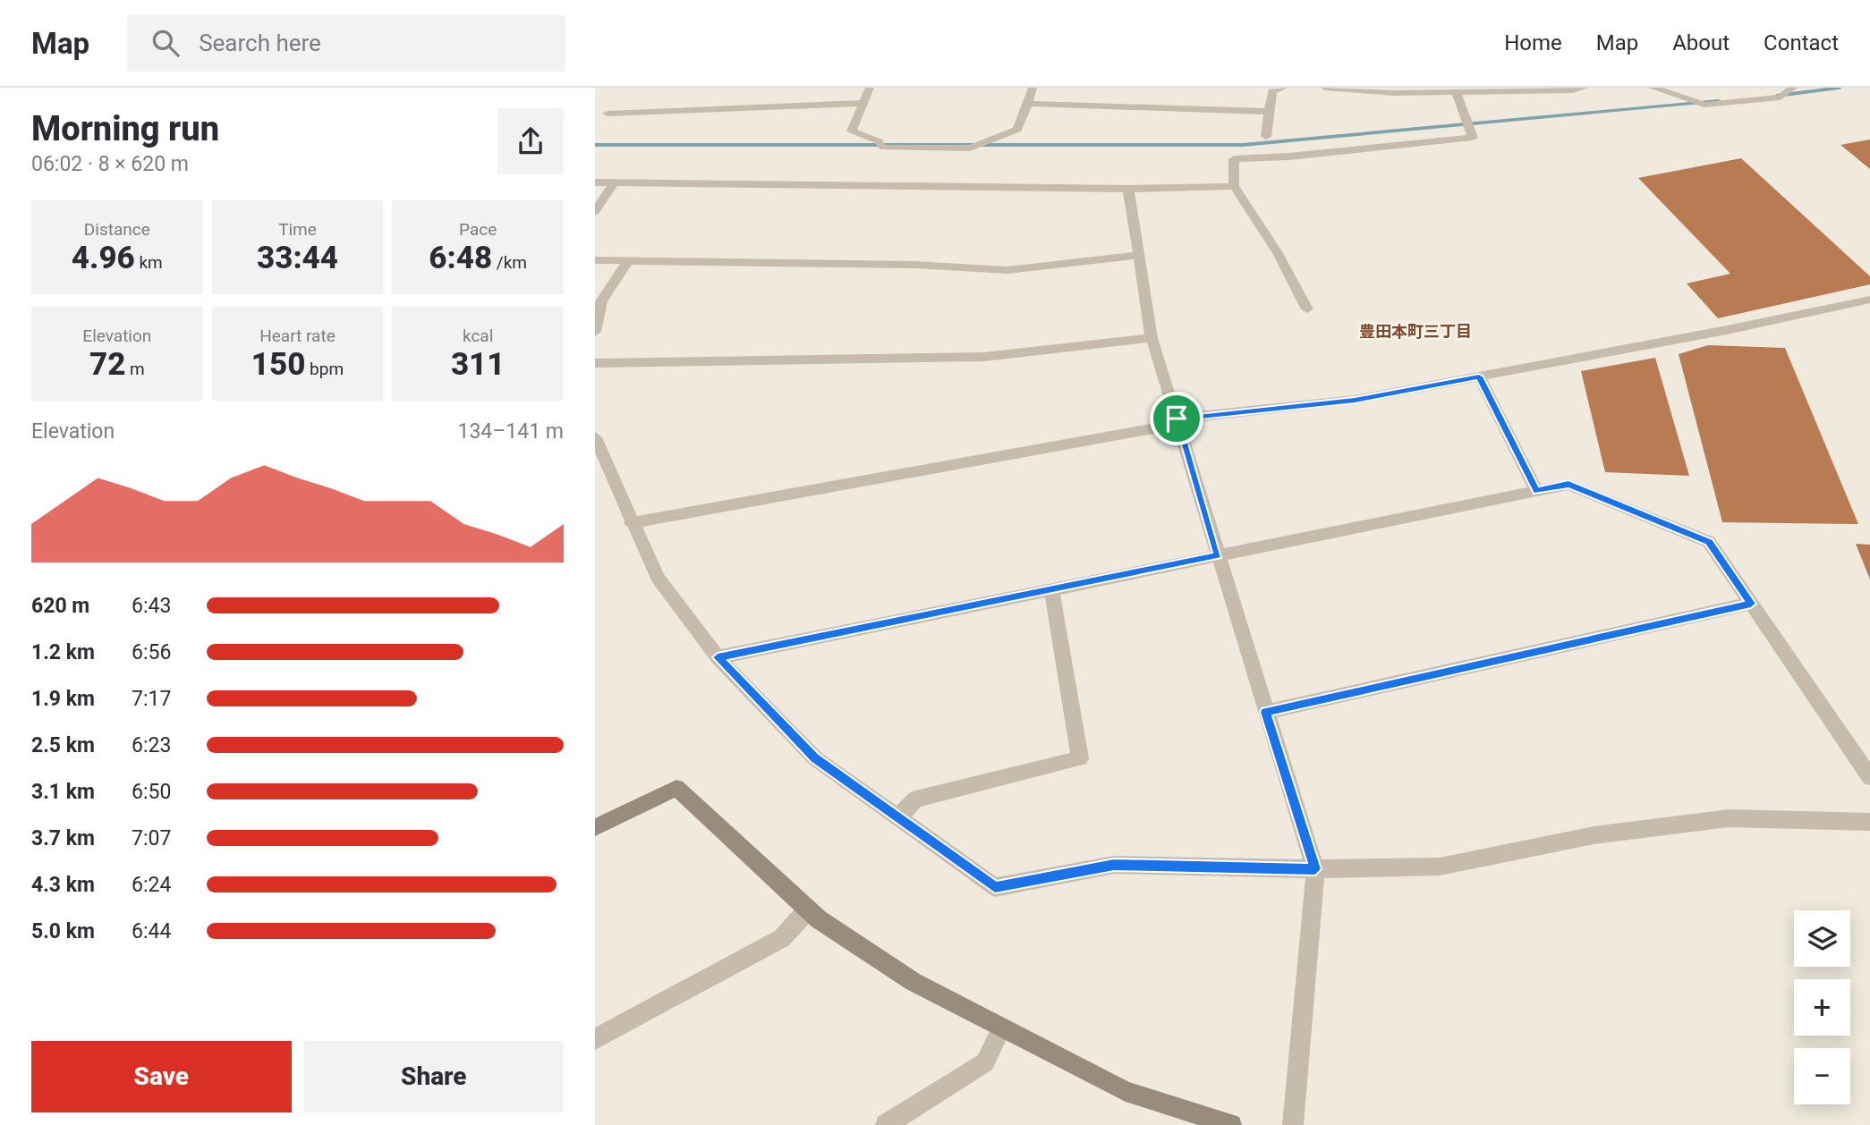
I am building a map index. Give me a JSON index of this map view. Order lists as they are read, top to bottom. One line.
{"districts":["豊田本町三丁目"],"page":{"header":"Map","search":"Search here","nav":["Home","Map","About","Contact"],"heading":["Morning run","06:02 · 8 × 620 m"],"stats":[["Distance","4.96 km"],["Time","33:44"],["Pace","6:48 /km"],["Elevation","72 m"],["Heart rate","150 bpm"],["kcal","311"]],"chart":["Elevation","134–141 m"],"list":[{"name":"620 m","note":"6:43"},{"name":"1.2 km","note":"6:56"},{"name":"1.9 km","note":"7:17"},{"name":"2.5 km","note":"6:23"},{"name":"3.1 km","note":"6:50"},{"name":"3.7 km","note":"7:07"},{"name":"4.3 km","note":"6:24"},{"name":"5.0 km","note":"6:44"}],"map_buttons":["+","−"],"buttons":["Save","Share"]}}
